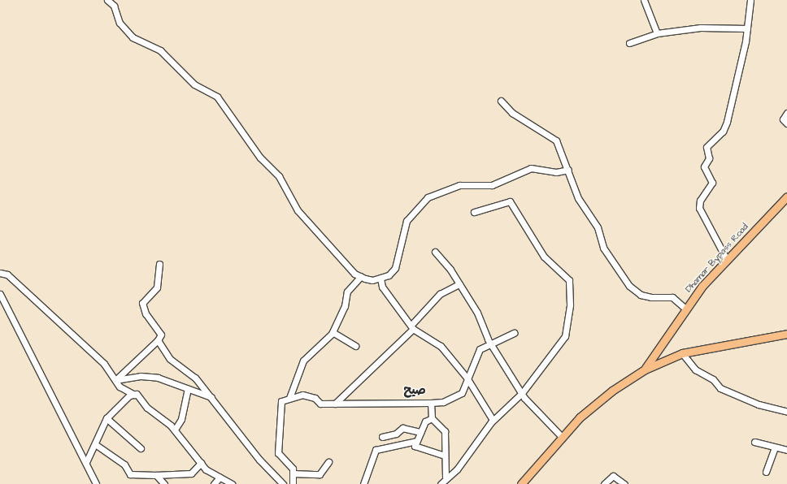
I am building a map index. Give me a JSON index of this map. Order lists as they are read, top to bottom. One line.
{"streets":{"main road":["Dhamar Bypass Road"]},"districts":["صيح"]}
